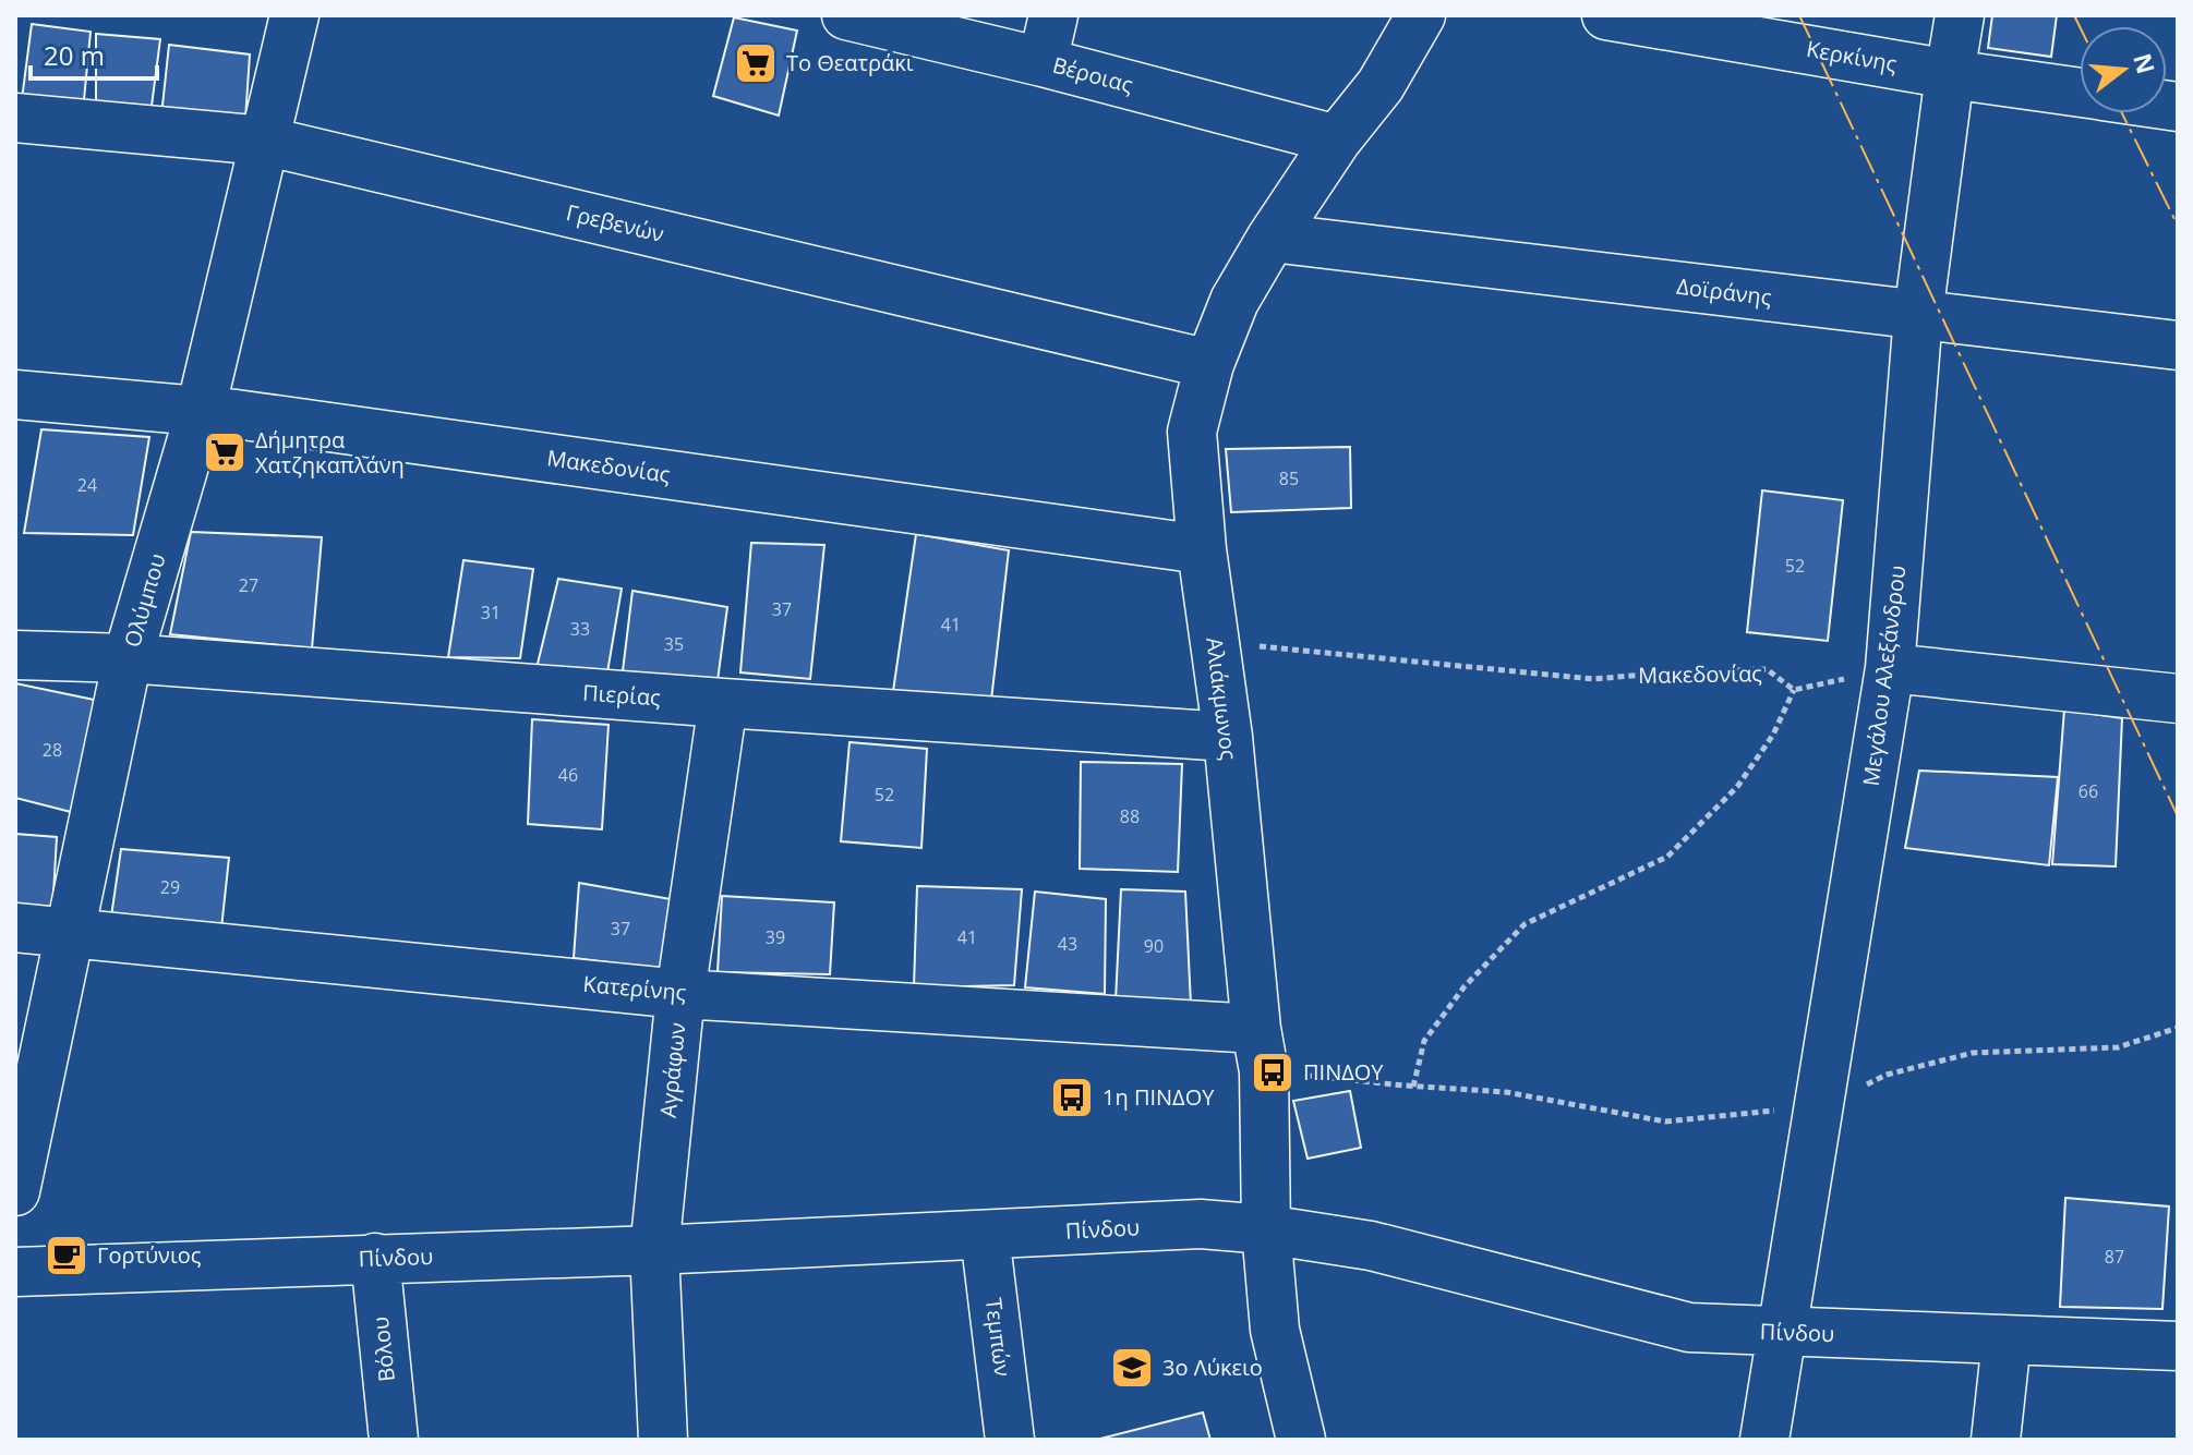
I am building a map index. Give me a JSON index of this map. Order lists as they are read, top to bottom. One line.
{"streets":{"street":["Κερκίνης","Βέροιας","Γρεβενών","Δοϊράνης","Μακεδονίας","Ολύμπου","Μεγάλου Αλεξάνδρου","Πιερίας","Αλιάκμωνος","Κατερίνης","Αγράφων","Πίνδου","Τεμπών","Βόλου"]},"crossings":[["Κερκίνης","Μεγάλου Αλεξάνδρου"],["Βέροιας","Αλιάκμωνος"],["Γρεβενών","Ολύμπου"],["Γρεβενών","Αλιάκμωνος"],["Δοϊράνης","Μεγάλου Αλεξάνδρου"],["Δοϊράνης","Αλιάκμωνος"],["Μακεδονίας","Ολύμπου"],["Μακεδονίας","Μεγάλου Αλεξάνδρου"],["Μακεδονίας","Αλιάκμωνος"],["Ολύμπου","Πιερίας"],["Ολύμπου","Κατερίνης"],["Μεγάλου Αλεξάνδρου","Πίνδου"],["Πιερίας","Αλιάκμωνος"],["Πιερίας","Αγράφων"],["Αλιάκμωνος","Κατερίνης"],["Αλιάκμωνος","Πίνδου"],["Κατερίνης","Αγράφων"],["Αγράφων","Πίνδου"],["Πίνδου","Τεμπών"],["Πίνδου","Βόλου"]],"places":{"supermarket":["Το Θεατράκι","Δήμητρα Χατζηκαπλάνη"],"bus stop":["ΠΙΝΔΟΥ","1η ΠΙΝΔΟΥ"],"cafe":["Γορτύνιος"],"school or university":["3ο Λύκειο"]},"house_numbers":["85","24","52","27","37","31","41","33","35","28","46","66","52","88","29","37","39","41","43","90","87"],"scale_bar":"20 m","north":"right"}
